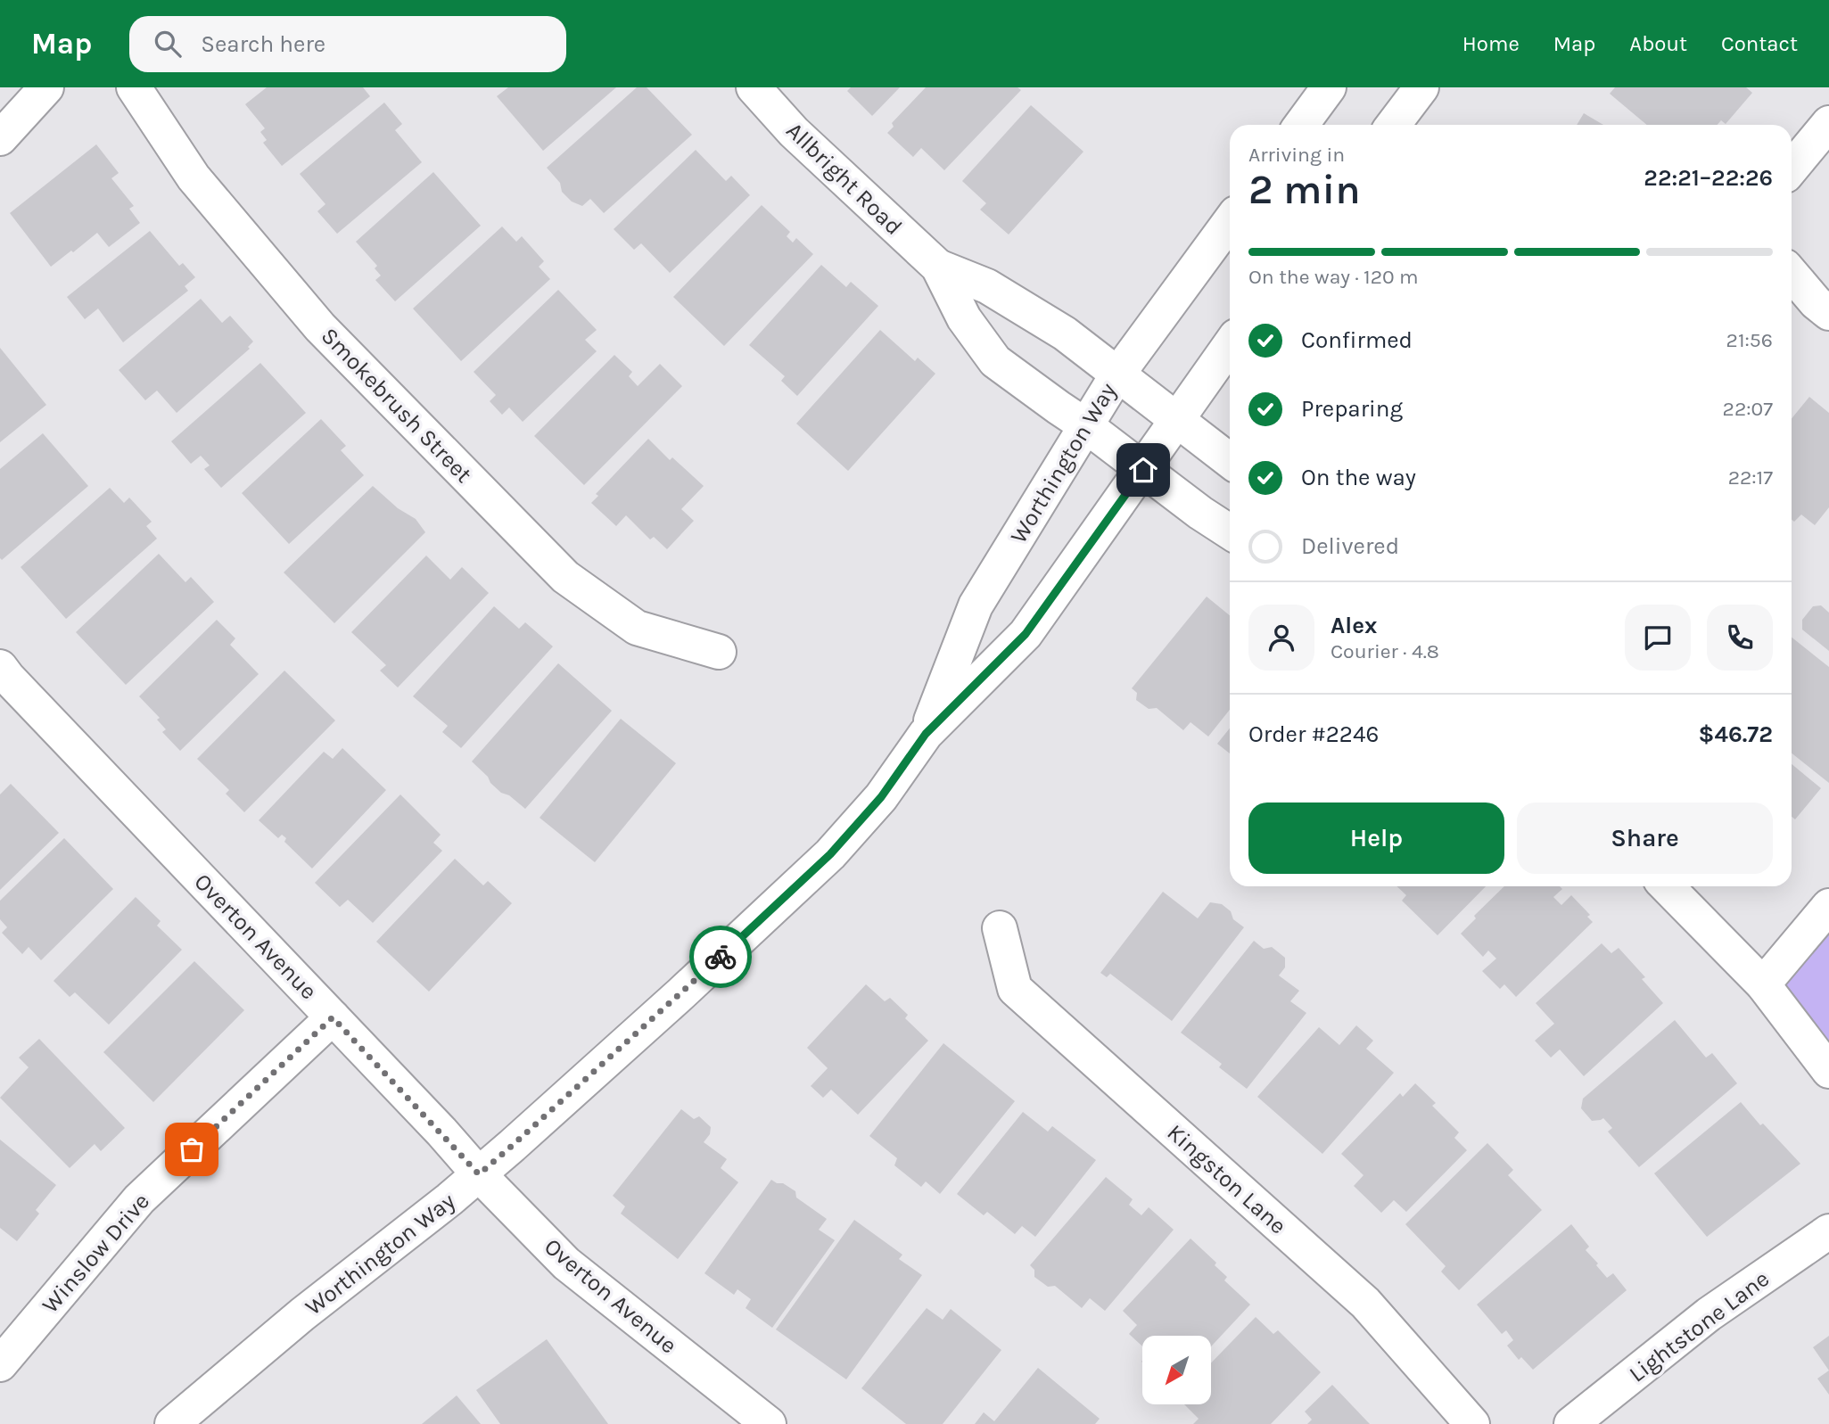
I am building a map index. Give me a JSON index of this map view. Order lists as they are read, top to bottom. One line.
{"streets":{"street":["Allbright Road","Smokebrush Street","Worthington Way","Overton Avenue","Kingston Lane","Winslow Drive","Lightstone Lane"]},"crossings":[["Allbright Road","Worthington Way"],["Worthington Way","Overton Avenue"],["Overton Avenue","Winslow Drive"]],"north":"bottom left","page":{"header":"Map","search":"Search here","nav":["Home","Map","About","Contact"],"heading":["2 min","Arriving in","22:21–22:26"],"panel":["Alex","Courier · 4.8","Order #2246","$46.72"],"bar":"On the way · 120 m","list":[["Confirmed","21:56"],["Preparing","22:07"],["On the way","22:17"],"Delivered"],"buttons":["Help","Share"]}}
